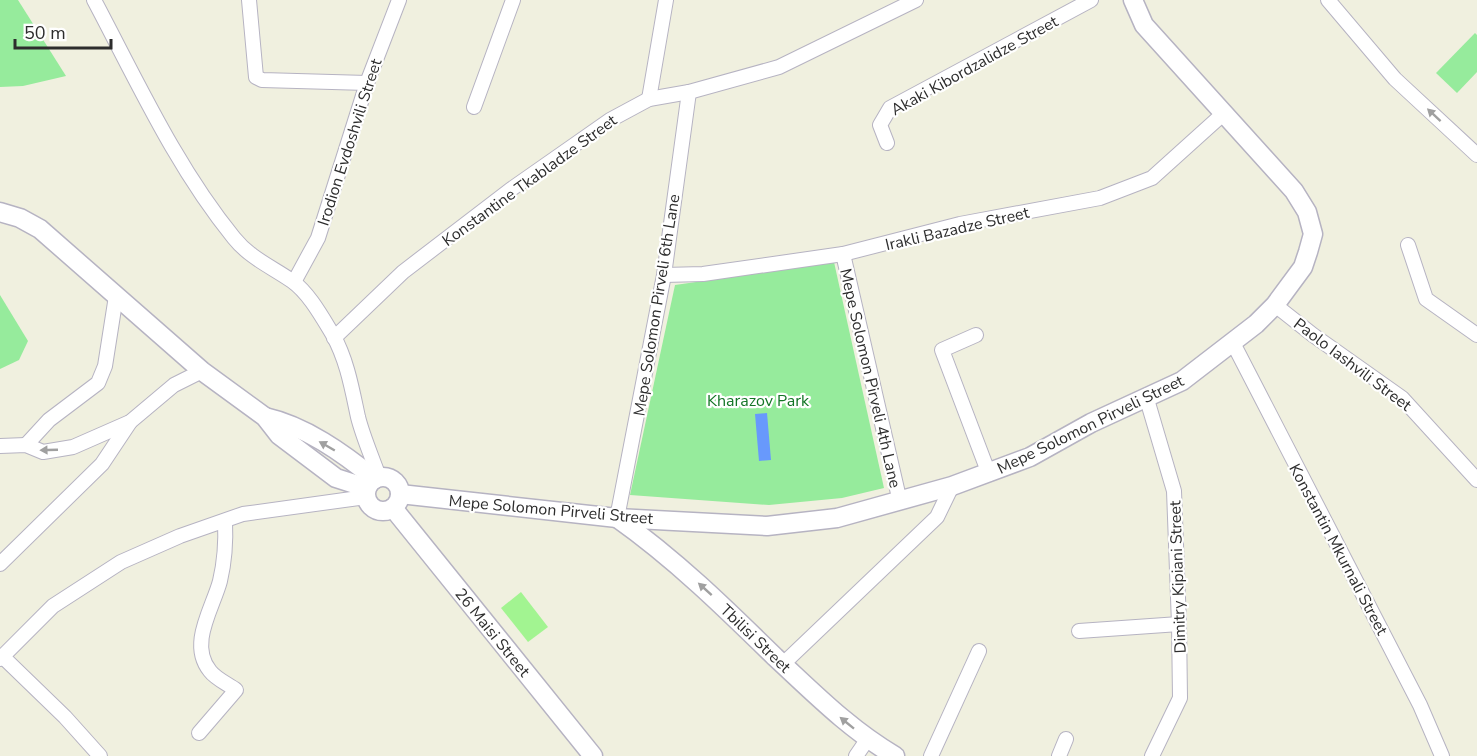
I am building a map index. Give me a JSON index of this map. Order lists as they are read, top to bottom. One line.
{"streets":{"main road":["Mepe Solomon Pirveli Street","26 Maisi Street","Tbilisi Street"],"street":["Akaki Kibordzalidze Street","Irodion Evdoshvili Street","Konstantine Tkabladze Street","Irakli Bazadze Street","Mepe Solomon Pirveli 6th Lane","Paolo Iashvili Street","Mepe Solomon Pirveli 4th Lane","Konstantin Mkurnali Street","Dimitry Kipiani Street"]},"crossings":[["Konstantine Tkabladze Street","Mepe Solomon Pirveli 6th Lane"],["Irakli Bazadze Street","Mepe Solomon Pirveli 6th Lane"],["Irakli Bazadze Street","Mepe Solomon Pirveli 4th Lane"],["Irakli Bazadze Street","Mepe Solomon Pirveli Street"],["Mepe Solomon Pirveli 6th Lane","Mepe Solomon Pirveli Street"],["Mepe Solomon Pirveli 6th Lane","Tbilisi Street"],["Paolo Iashvili Street","Mepe Solomon Pirveli Street"],["Mepe Solomon Pirveli 4th Lane","Mepe Solomon Pirveli Street"],["Mepe Solomon Pirveli Street","Konstantin Mkurnali Street"],["Mepe Solomon Pirveli Street","Dimitry Kipiani Street"],["Mepe Solomon Pirveli Street","26 Maisi Street"],["Mepe Solomon Pirveli Street","Tbilisi Street"]],"one_way":["Tbilisi Street"],"parks":["Kharazov Park"],"scale_bar":"50 m"}
